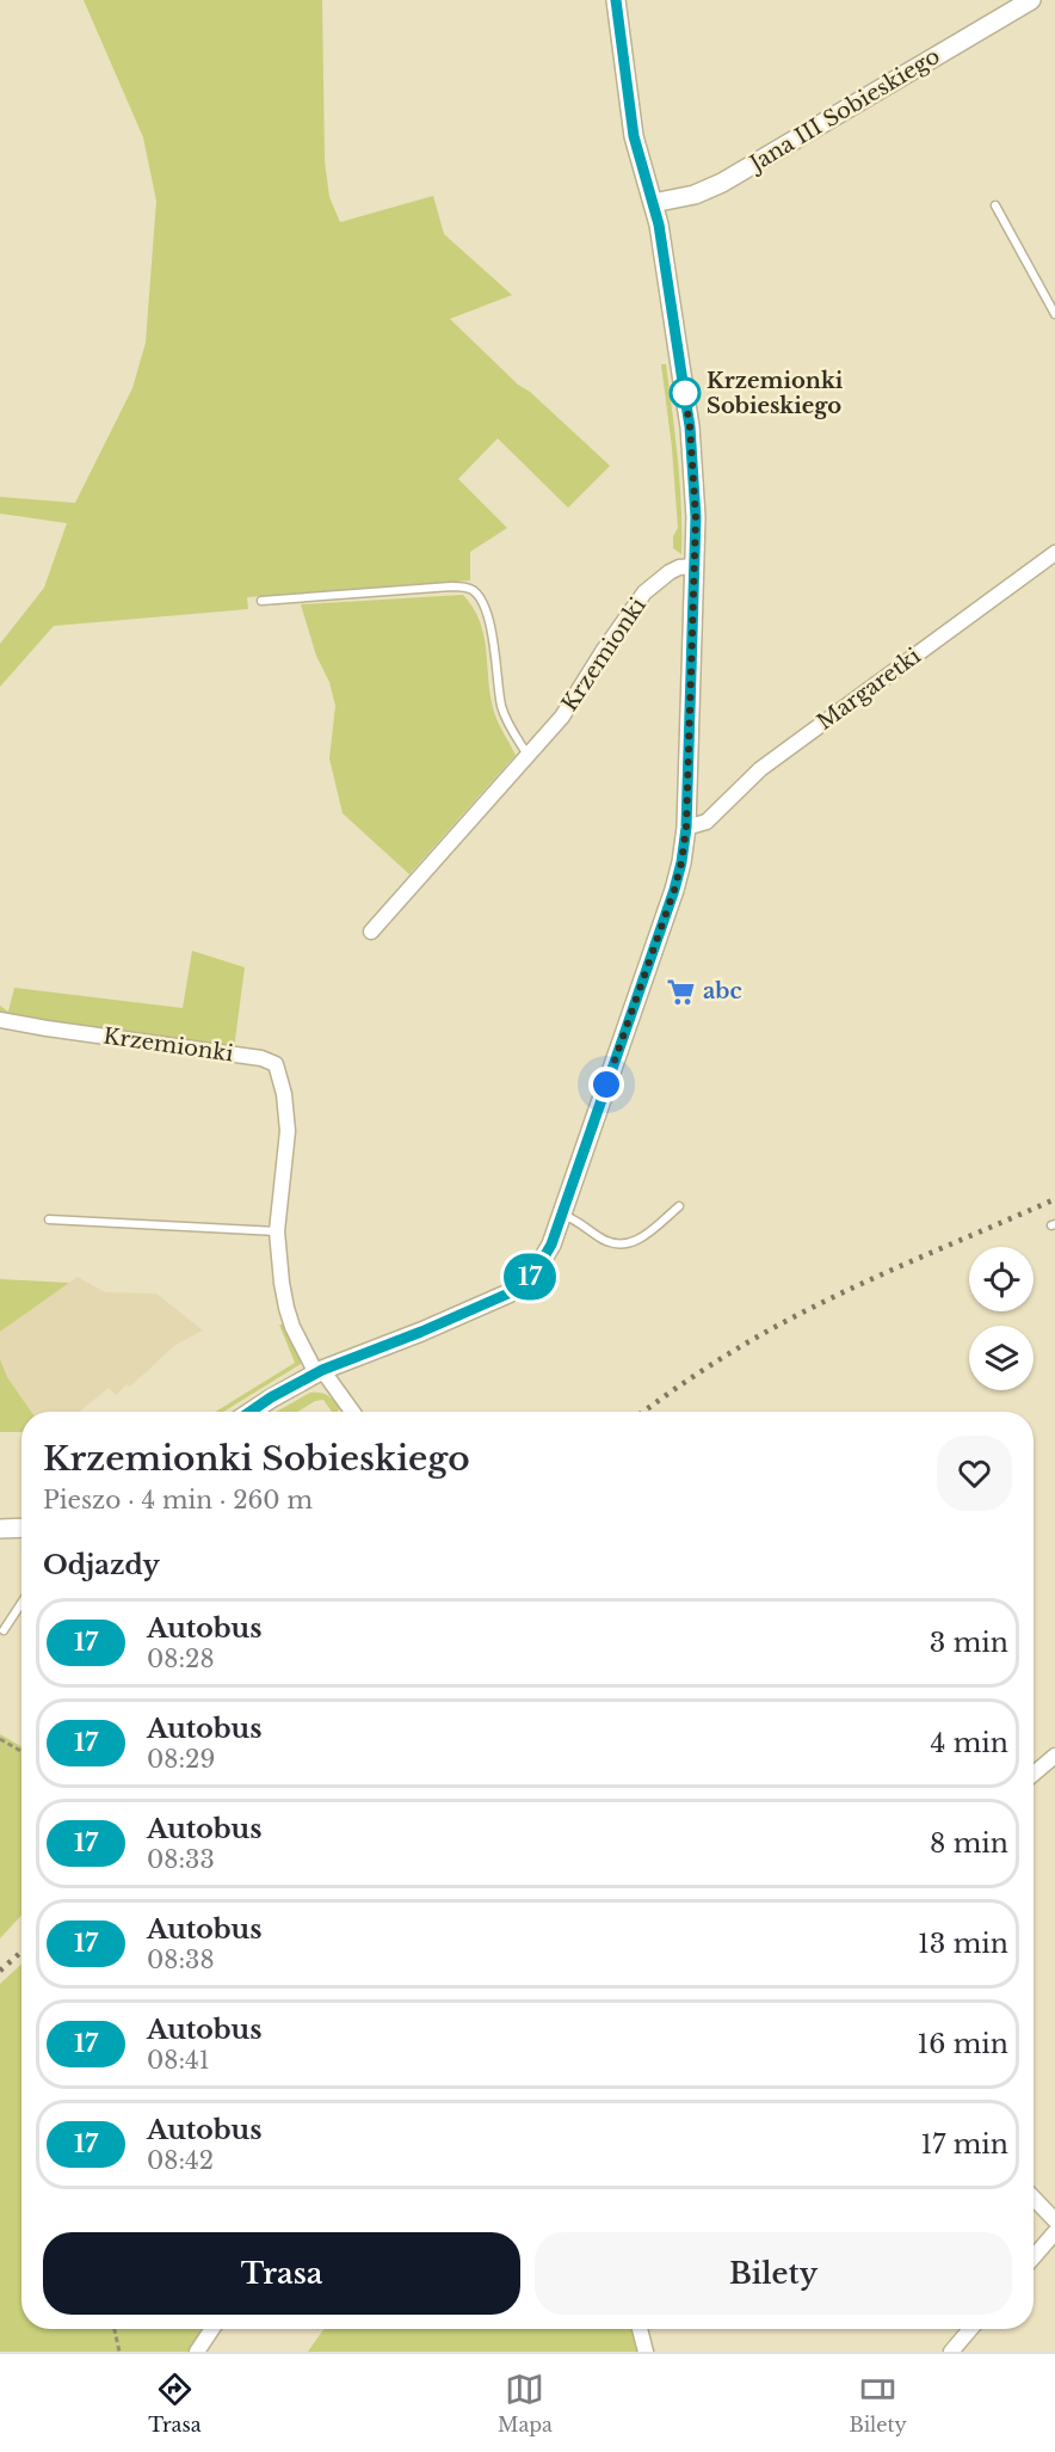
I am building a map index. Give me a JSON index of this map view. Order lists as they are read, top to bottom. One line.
{"streets":{"street":["Jana III Sobieskiego","Krzemionki","Margaretki"]},"places":{"other":["Krzemionki Sobieskiego"],"supermarket":["abc"]},"lines":["bus line 17"],"page":{"on_map":"17","heading":[["Krzemionki Sobieskiego","Pieszo · 4 min · 260 m"],"Odjazdy"],"list":[{"mark":"17","name":"Autobus","note":"08:28","value":"3 min"},{"mark":"17","name":"Autobus","note":"08:29","value":"4 min"},{"mark":"17","name":"Autobus","note":"08:33","value":"8 min"},{"mark":"17","name":"Autobus","note":"08:38","value":"13 min"},{"mark":"17","name":"Autobus","note":"08:41","value":"16 min"},{"mark":"17","name":"Autobus","note":"08:42","value":"17 min"}],"buttons":["Trasa","Bilety"],"tabs":["Trasa","Mapa","Bilety"]}}
